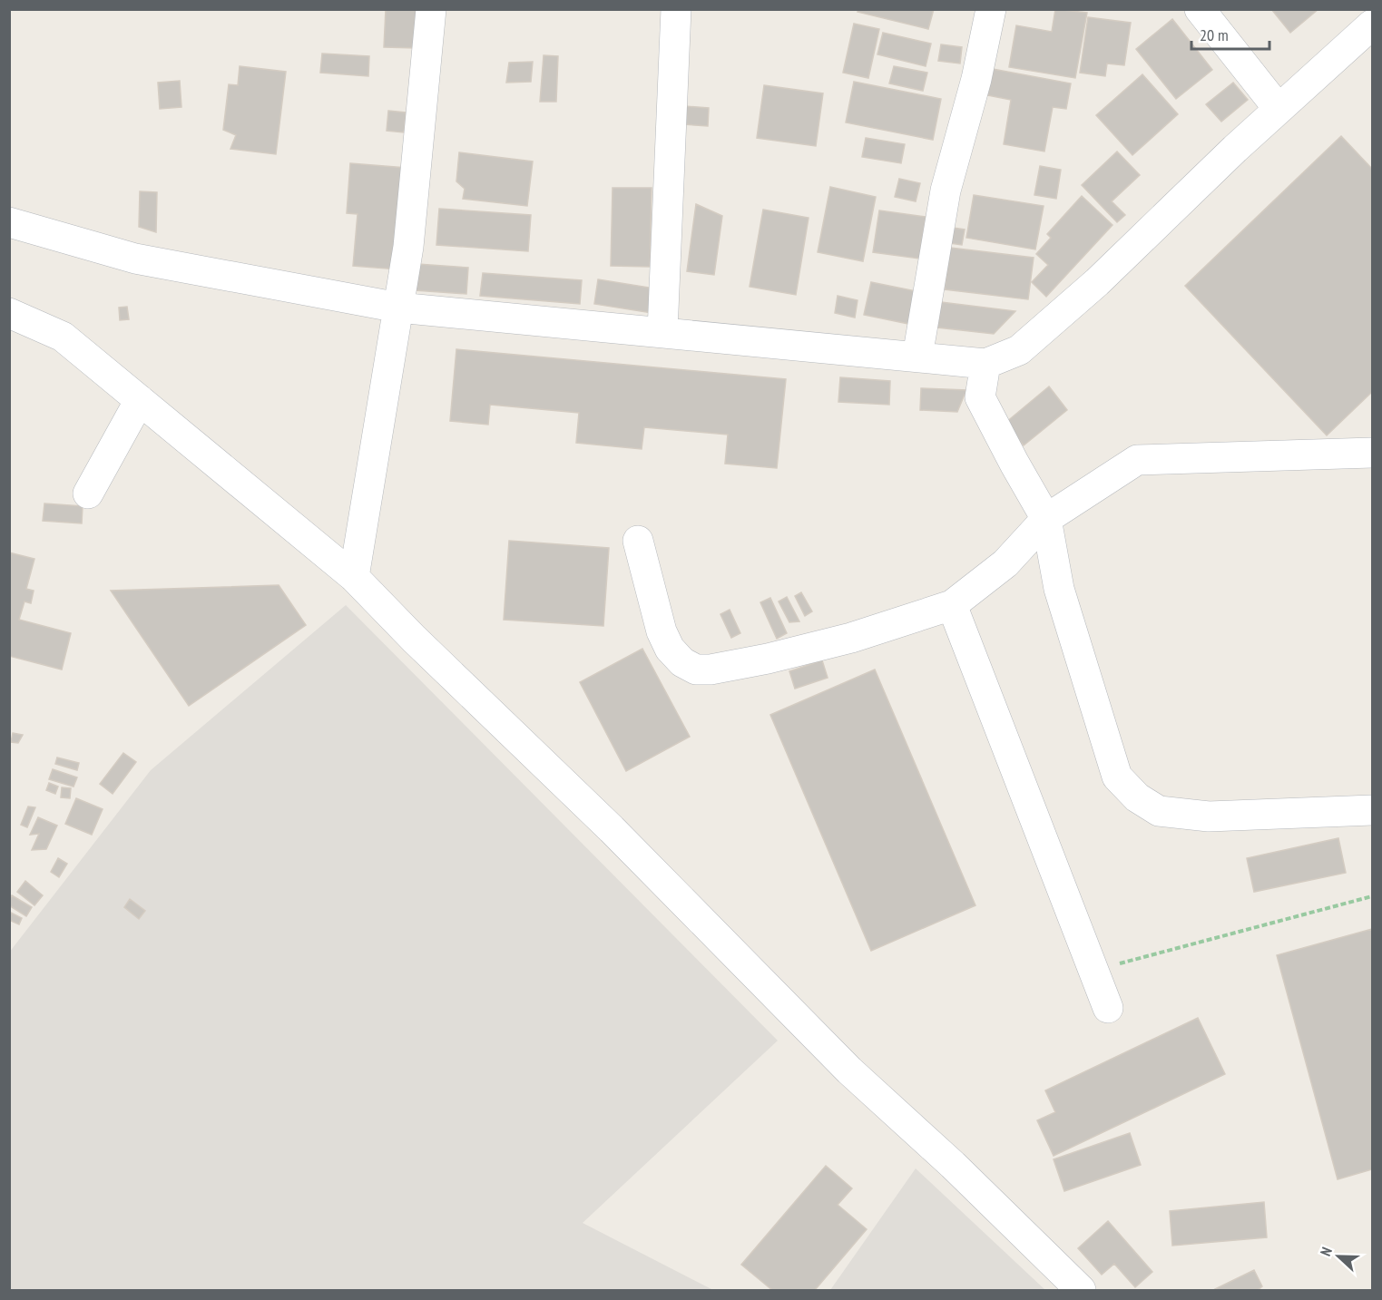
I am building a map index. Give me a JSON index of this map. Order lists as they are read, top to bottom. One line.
{"scale_bar":"20 m","north":"left"}
